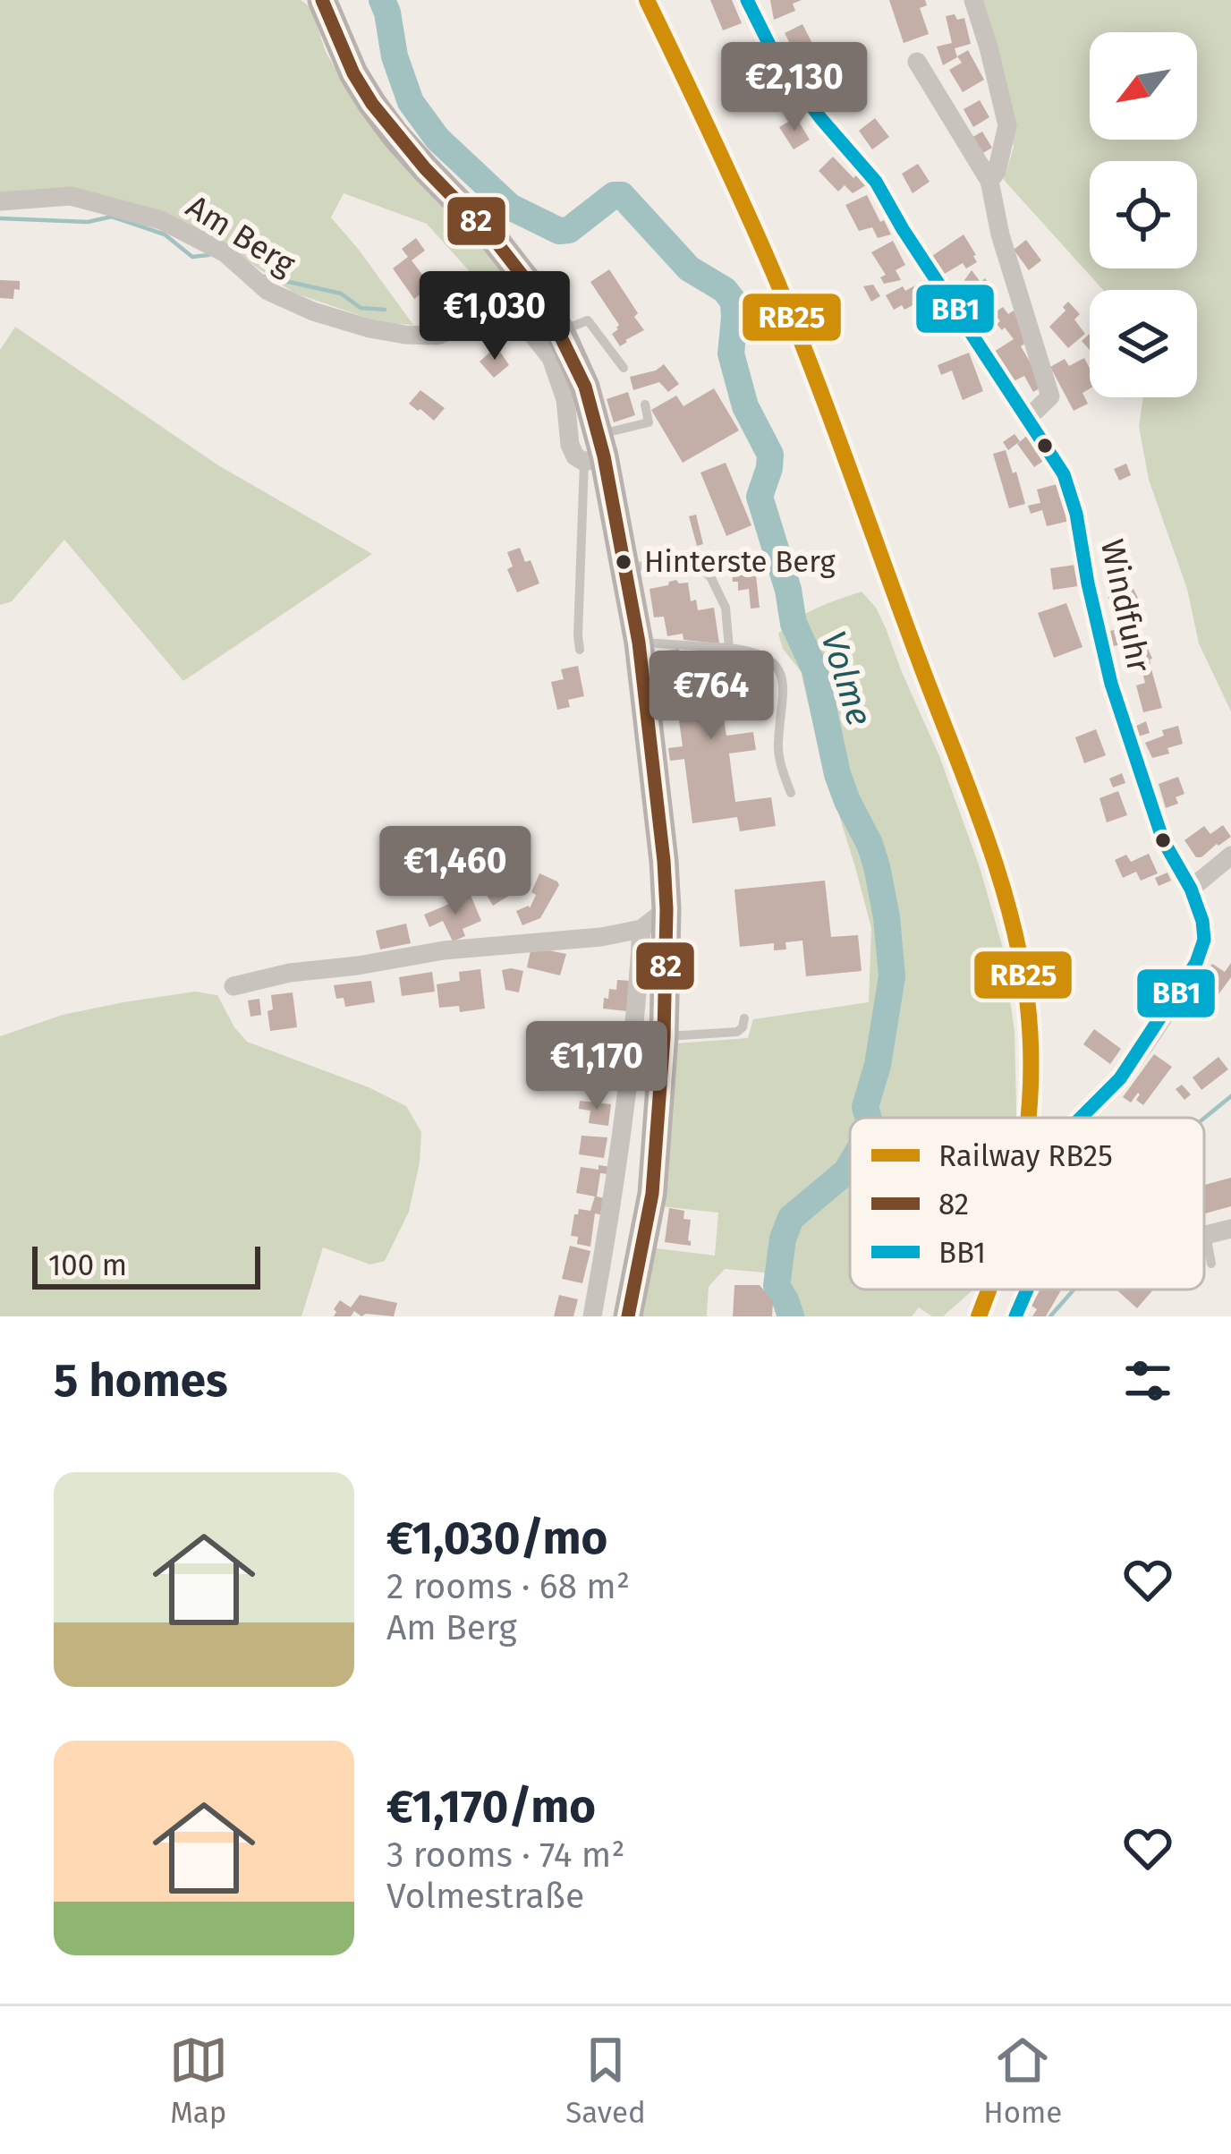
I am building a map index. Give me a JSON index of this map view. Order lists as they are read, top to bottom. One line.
{"streets":{"street":["Am Berg","Windfuhr"]},"water":["Volme"],"places":["Hinterste Berg"],"lines":["rail line RB25","transit line 82","transit line BB1"],"legend":["Railway RB25","82","BB1"],"scale_bar":"100 m","north":"bottom left","page":{"price":["€2,130","€1,030","€764","€1,460","€1,170"],"scale":"100 m","heading":"5 homes","list":[{"name":"€1,030/mo","note":"2 rooms · 68 m² · Am Berg"},{"name":"€1,170/mo","note":"3 rooms · 74 m² · Volmestraße"}],"tabs":["Map","Saved","Home"]}}
